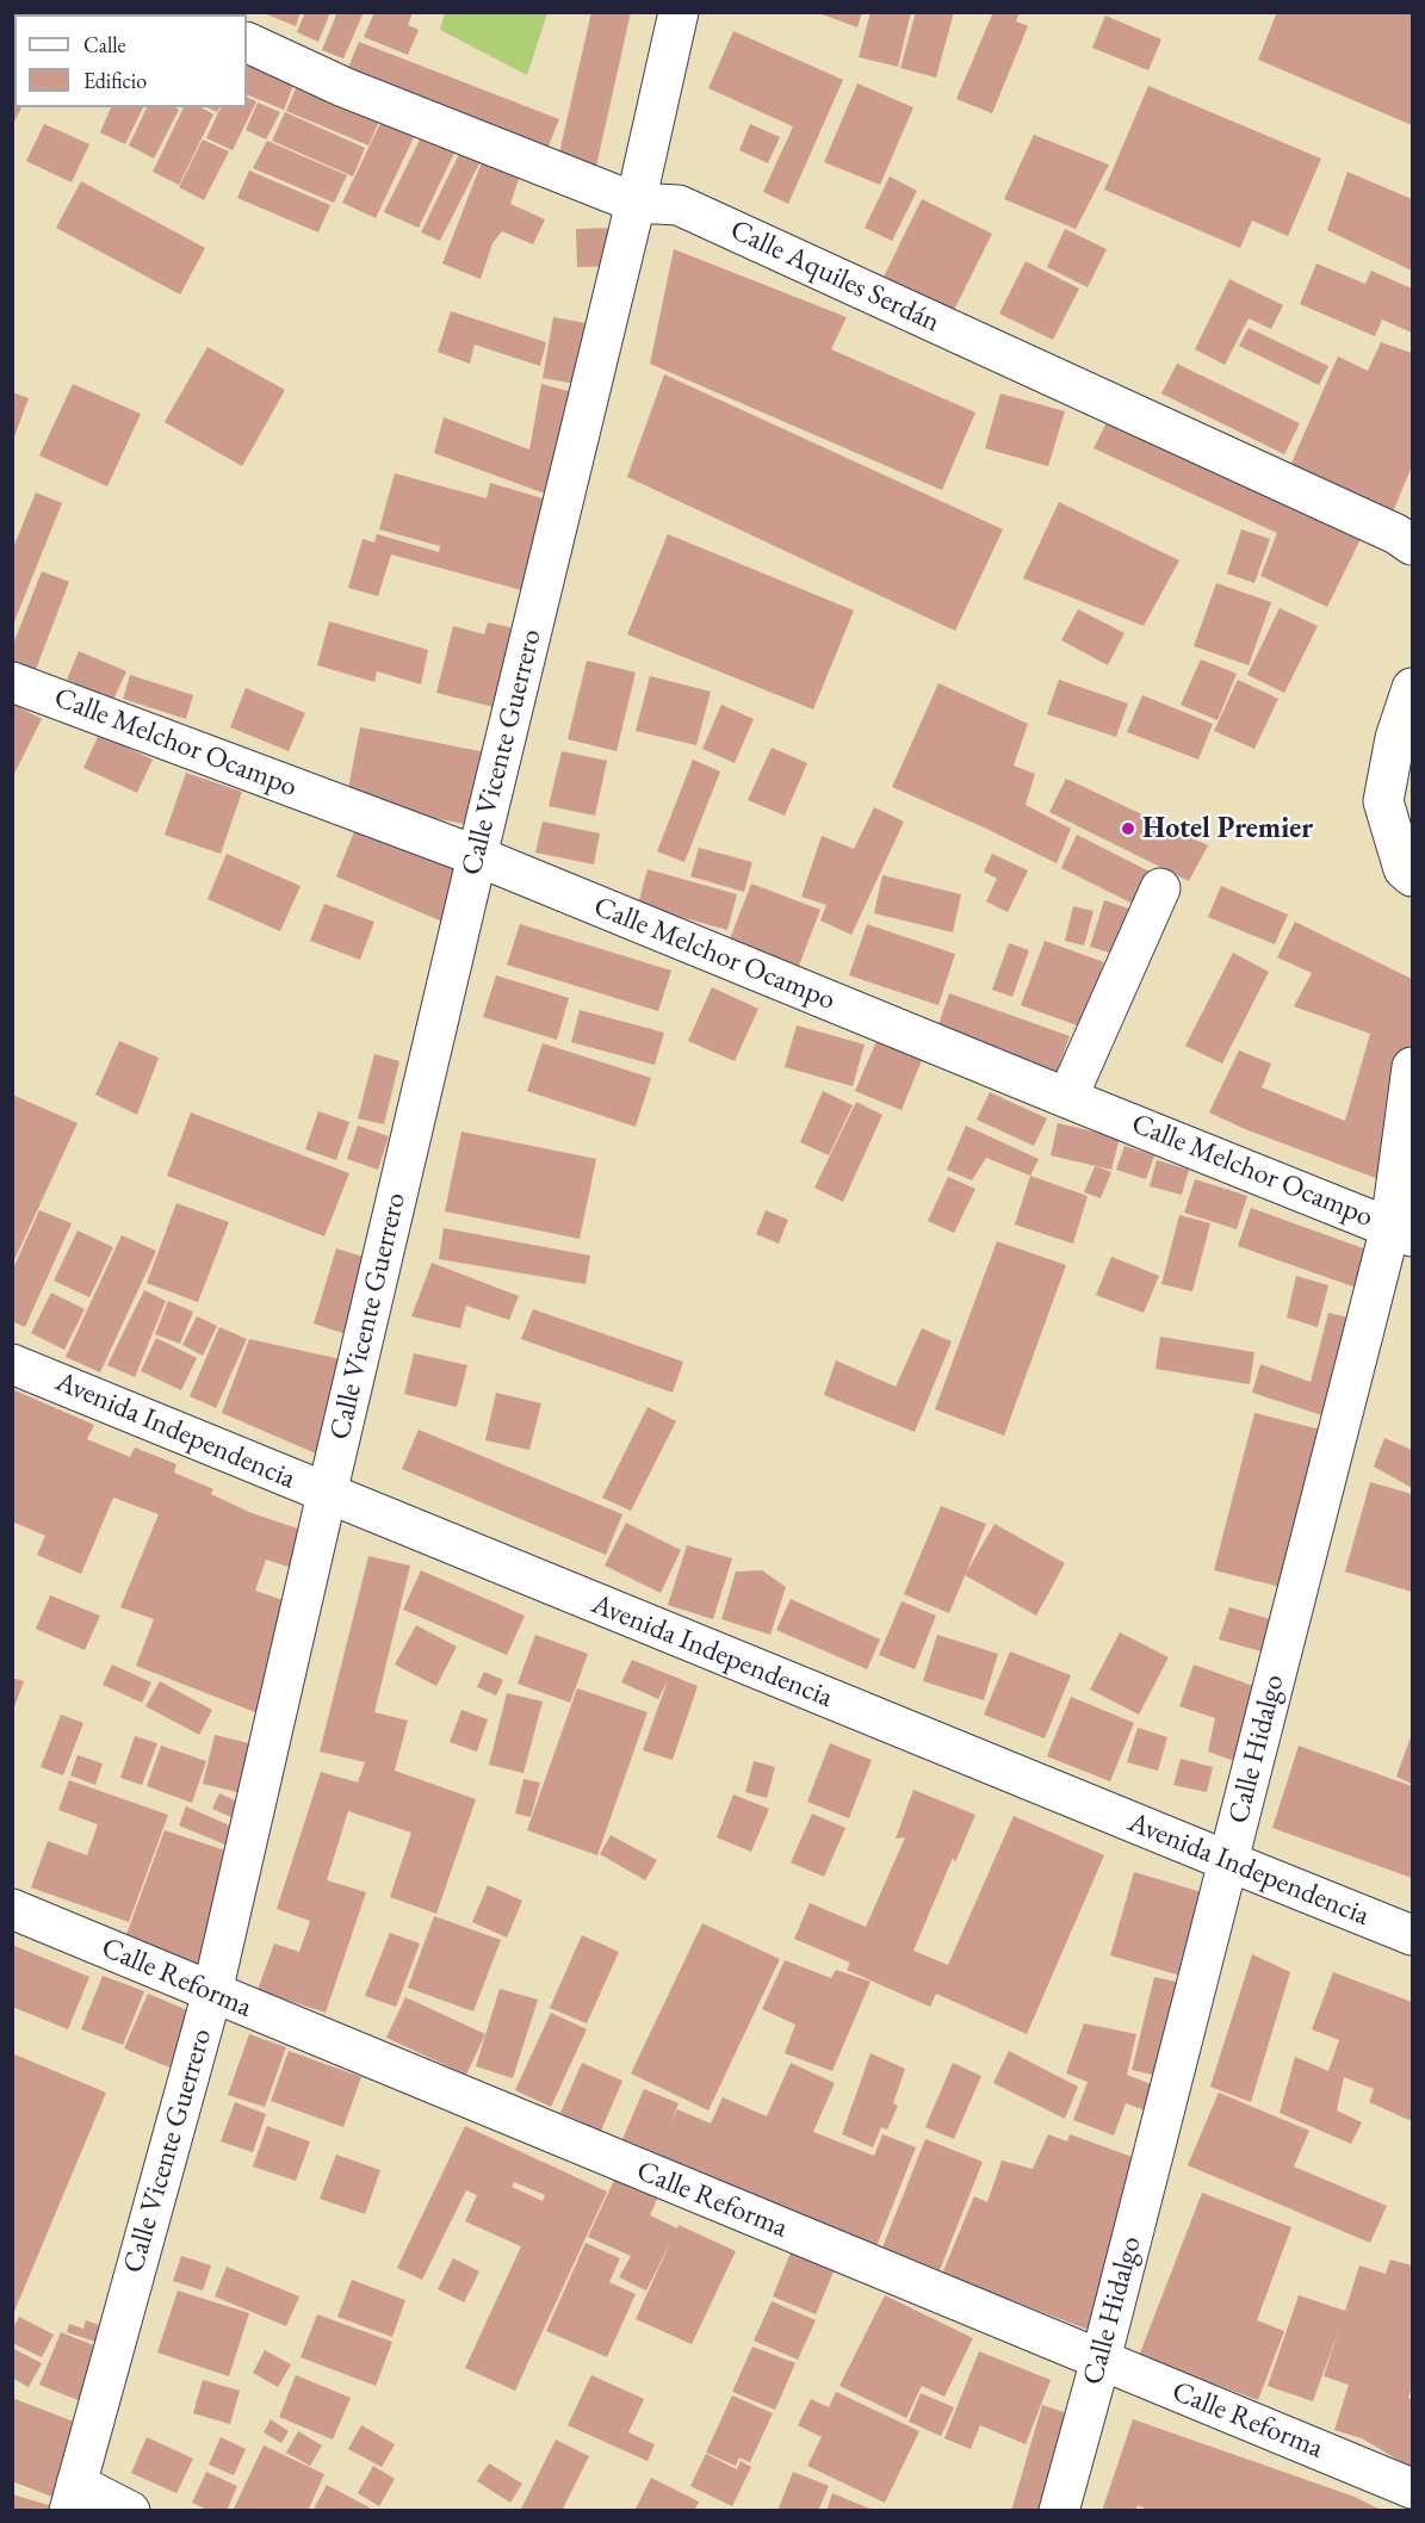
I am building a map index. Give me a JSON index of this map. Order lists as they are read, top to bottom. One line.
{"streets":{"street":["Calle Aquiles Serdán","Calle Melchor Ocampo","Calle Vicente Guerrero","Avenida Independencia","Calle Hidalgo","Calle Reforma"]},"crossings":[["Calle Aquiles Serdán","Calle Vicente Guerrero"],["Calle Melchor Ocampo","Calle Vicente Guerrero"],["Calle Melchor Ocampo","Calle Hidalgo"],["Calle Vicente Guerrero","Avenida Independencia"],["Calle Vicente Guerrero","Calle Reforma"],["Avenida Independencia","Calle Hidalgo"],["Calle Hidalgo","Calle Reforma"]],"places":["Hotel Premier"],"legend":["Calle","Edificio"]}
